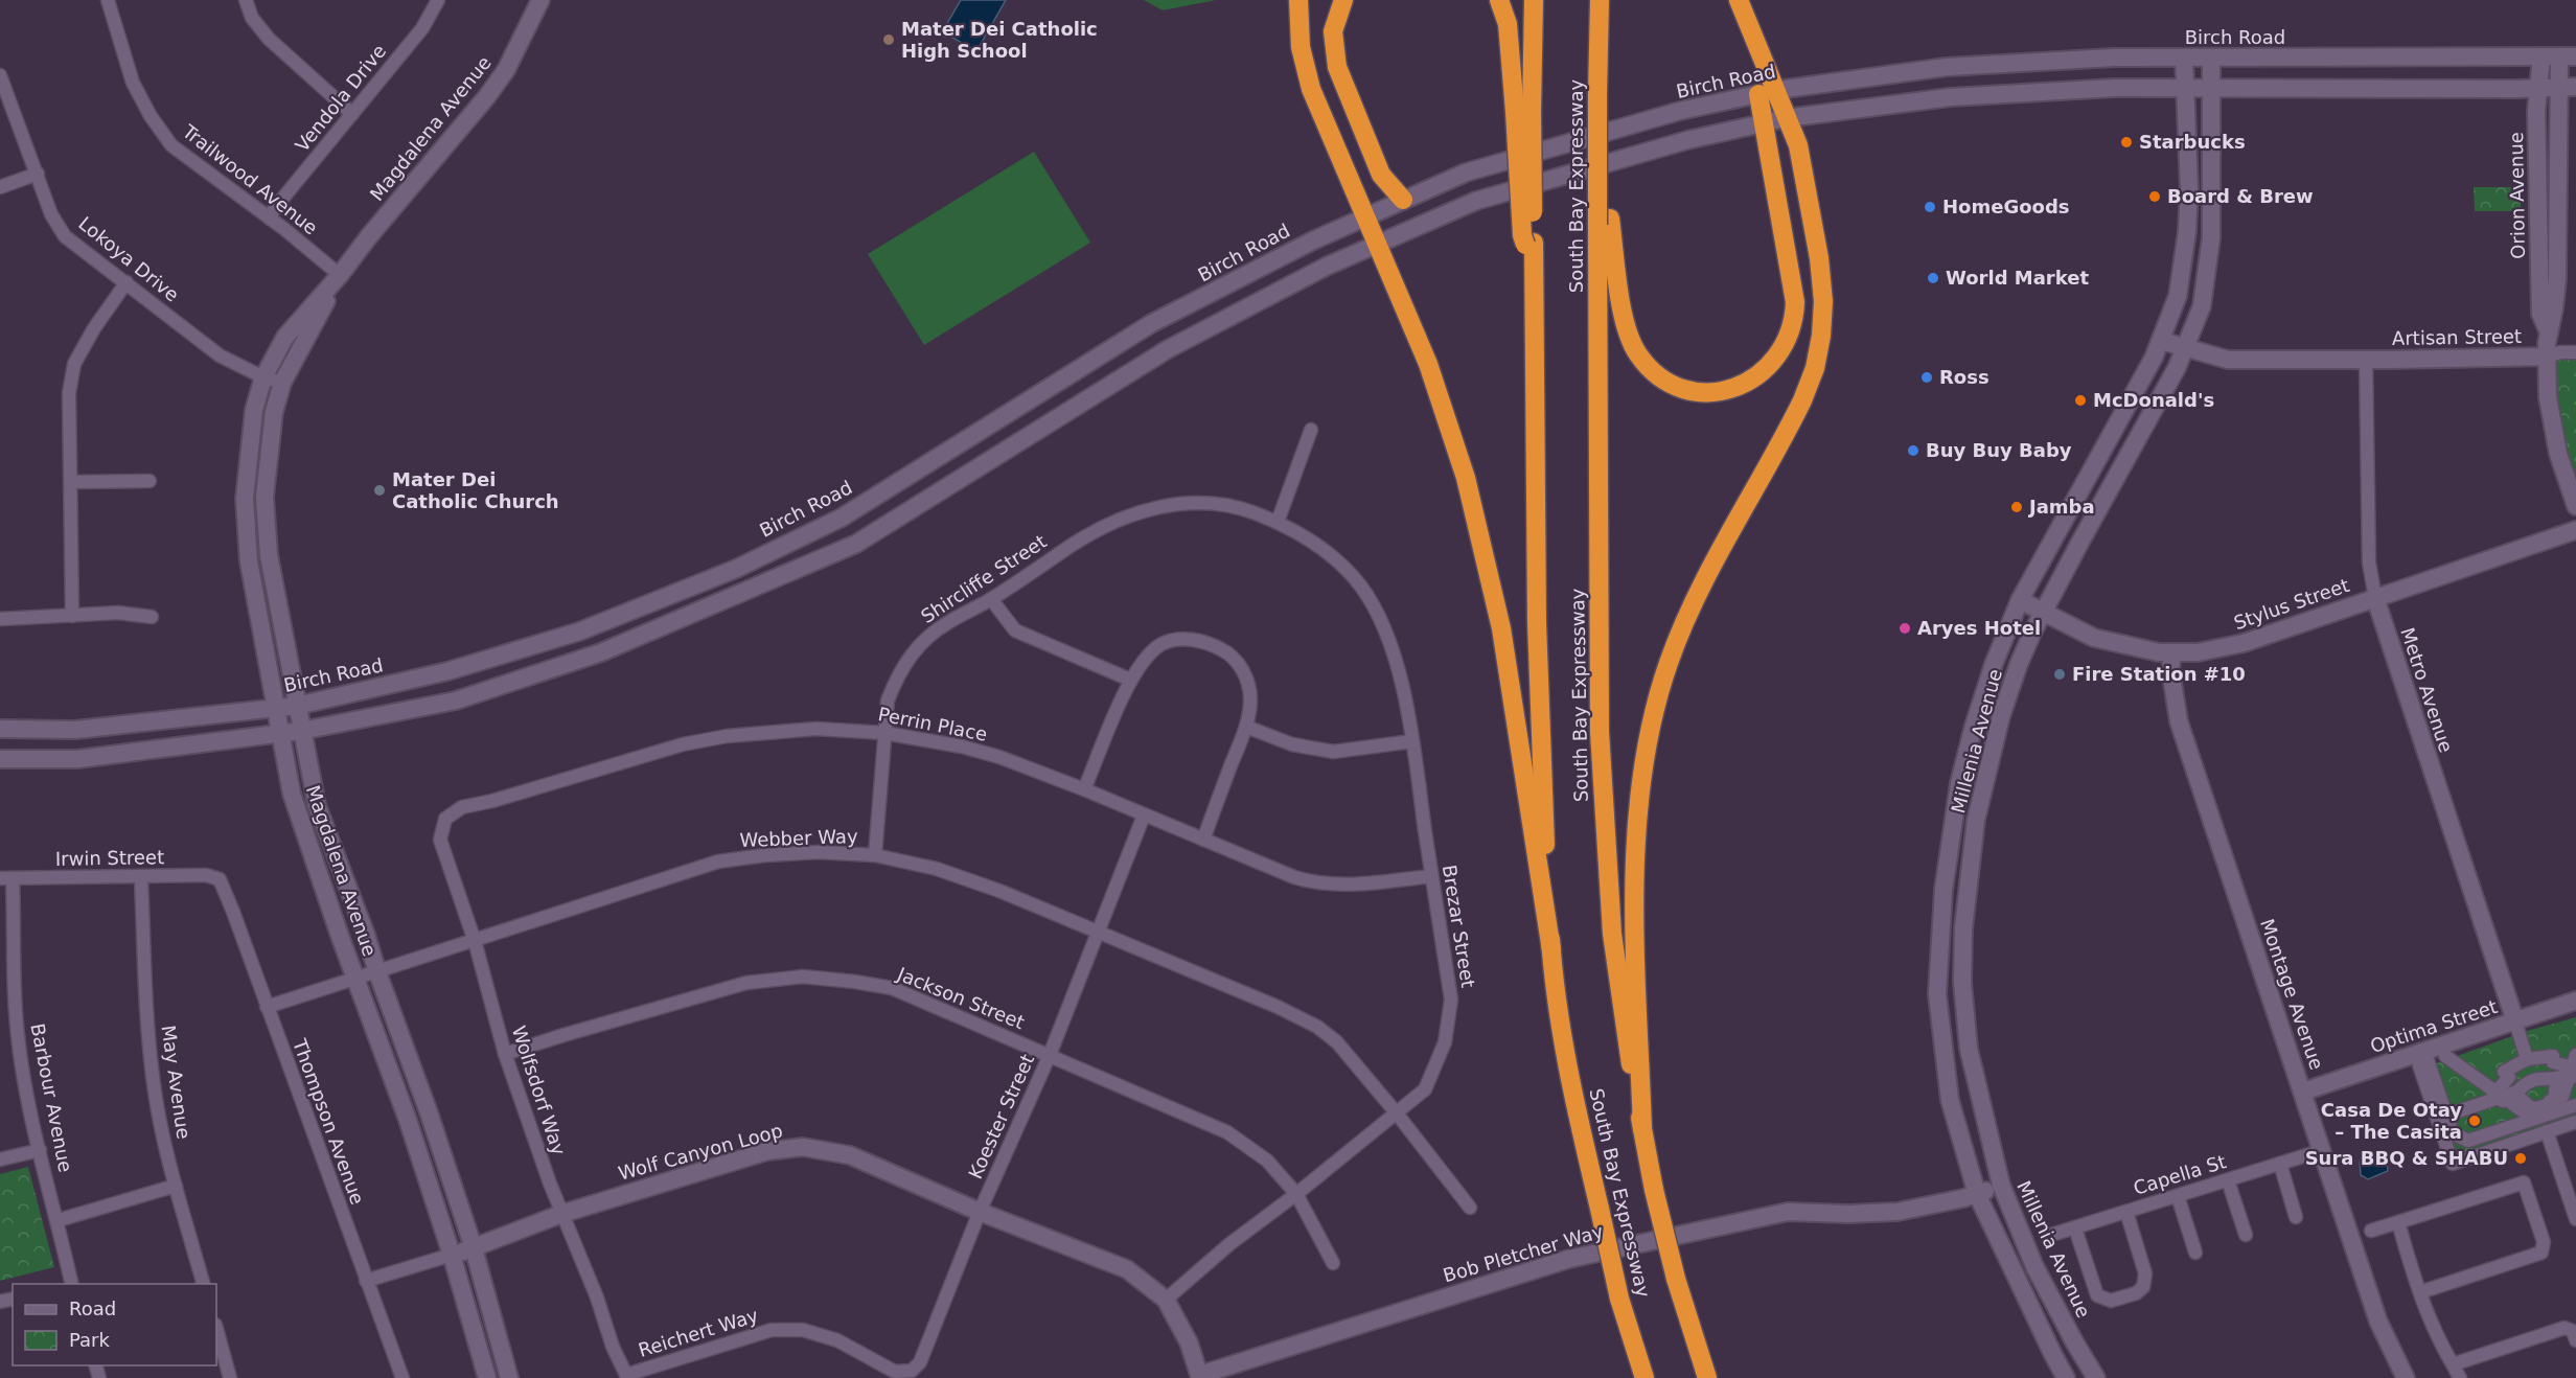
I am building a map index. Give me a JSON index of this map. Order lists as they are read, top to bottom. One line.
{"streets":{"highway":["South Bay Expressway"],"street":["Birch Road","Vendola Drive","Magdalena Avenue","Trailwood Avenue","Orion Avenue","Lokoya Drive","Artisan Street","Shircliffe Street","Stylus Street","Metro Avenue","Perrin Place","Millenia Avenue","Webber Way","Irwin Street","Brezar Street","Montage Avenue","Jackson Street","Optima Street","May Avenue","Wolfsdorf Way","Barbour Avenue","Koester Street","Thompson Avenue","Wolf Canyon Loop","Capella St","Bob Pletcher Way","Reichert Way"]},"crossings":[["Birch Road","Magdalena Avenue"],["Birch Road","Orion Avenue"],["Birch Road","Millenia Avenue"],["Vendola Drive","Trailwood Avenue"],["Magdalena Avenue","Trailwood Avenue"],["Magdalena Avenue","Lokoya Drive"],["Magdalena Avenue","Webber Way"],["Magdalena Avenue","Wolf Canyon Loop"],["Orion Avenue","Artisan Street"],["Artisan Street","Metro Avenue"],["Artisan Street","Millenia Avenue"],["Shircliffe Street","Perrin Place"],["Shircliffe Street","Webber Way"],["Shircliffe Street","Brezar Street"],["Stylus Street","Metro Avenue"],["Stylus Street","Millenia Avenue"],["Stylus Street","Montage Avenue"],["Metro Avenue","Optima Street"],["Perrin Place","Brezar Street"],["Perrin Place","Wolfsdorf Way"],["Perrin Place","Koester Street"],["Millenia Avenue","Bob Pletcher Way"],["Webber Way","Brezar Street"],["Webber Way","Wolfsdorf Way"],["Webber Way","Koester Street"],["Webber Way","Thompson Avenue"],["Irwin Street","May Avenue"],["Irwin Street","Barbour Avenue"],["Irwin Street","Thompson Avenue"],["Brezar Street","Jackson Street"],["Brezar Street","Wolf Canyon Loop"],["Montage Avenue","Optima Street"],["Montage Avenue","Capella St"],["Jackson Street","Wolfsdorf Way"],["Jackson Street","Koester Street"],["Wolfsdorf Way","Wolf Canyon Loop"],["Wolfsdorf Way","Reichert Way"],["Koester Street","Wolf Canyon Loop"],["Koester Street","Reichert Way"],["Thompson Avenue","Wolf Canyon Loop"],["Wolf Canyon Loop","Bob Pletcher Way"]],"places":["Mater Dei Catholic High School","Starbucks","Board & Brew","HomeGoods","World Market","Ross","McDonald's","Buy Buy Baby","Mater Dei Catholic Church","Jamba","Aryes Hotel","Fire Station #10","Casa De Otay – The Casita","Sura BBQ & SHABU"],"legend":["Road","Park"]}
